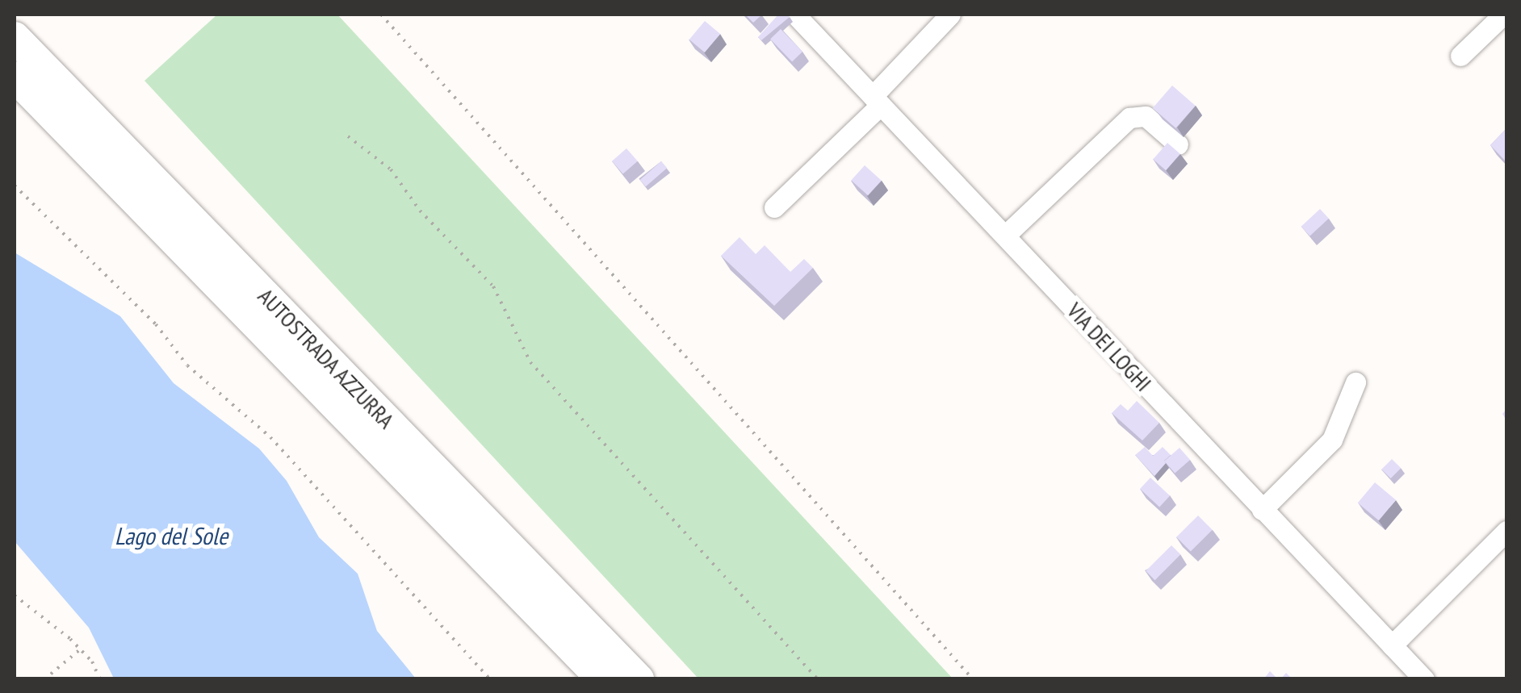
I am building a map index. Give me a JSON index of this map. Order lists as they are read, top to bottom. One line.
{"streets":{"highway":["AUTOSTRADA AZZURRA"],"street":["VIA DEI LOGHI"]},"water":["Lago del Sole"]}
